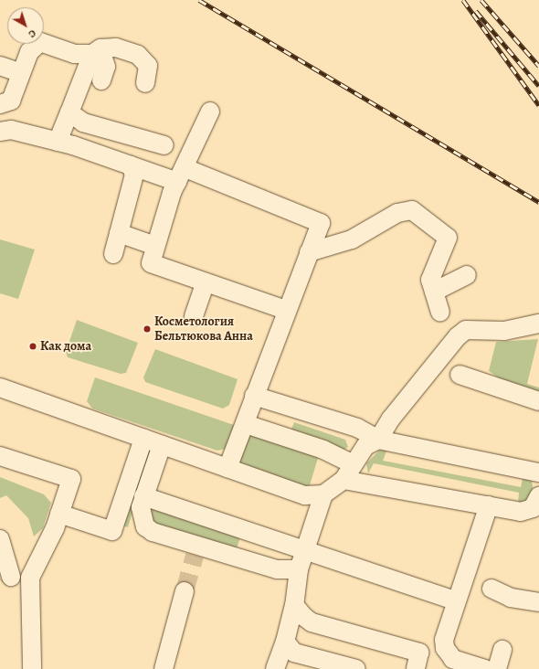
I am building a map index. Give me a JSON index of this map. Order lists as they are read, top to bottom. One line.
{"places":["Косметология Бельтюкова Анна","Как дома"],"north":"bottom right"}
